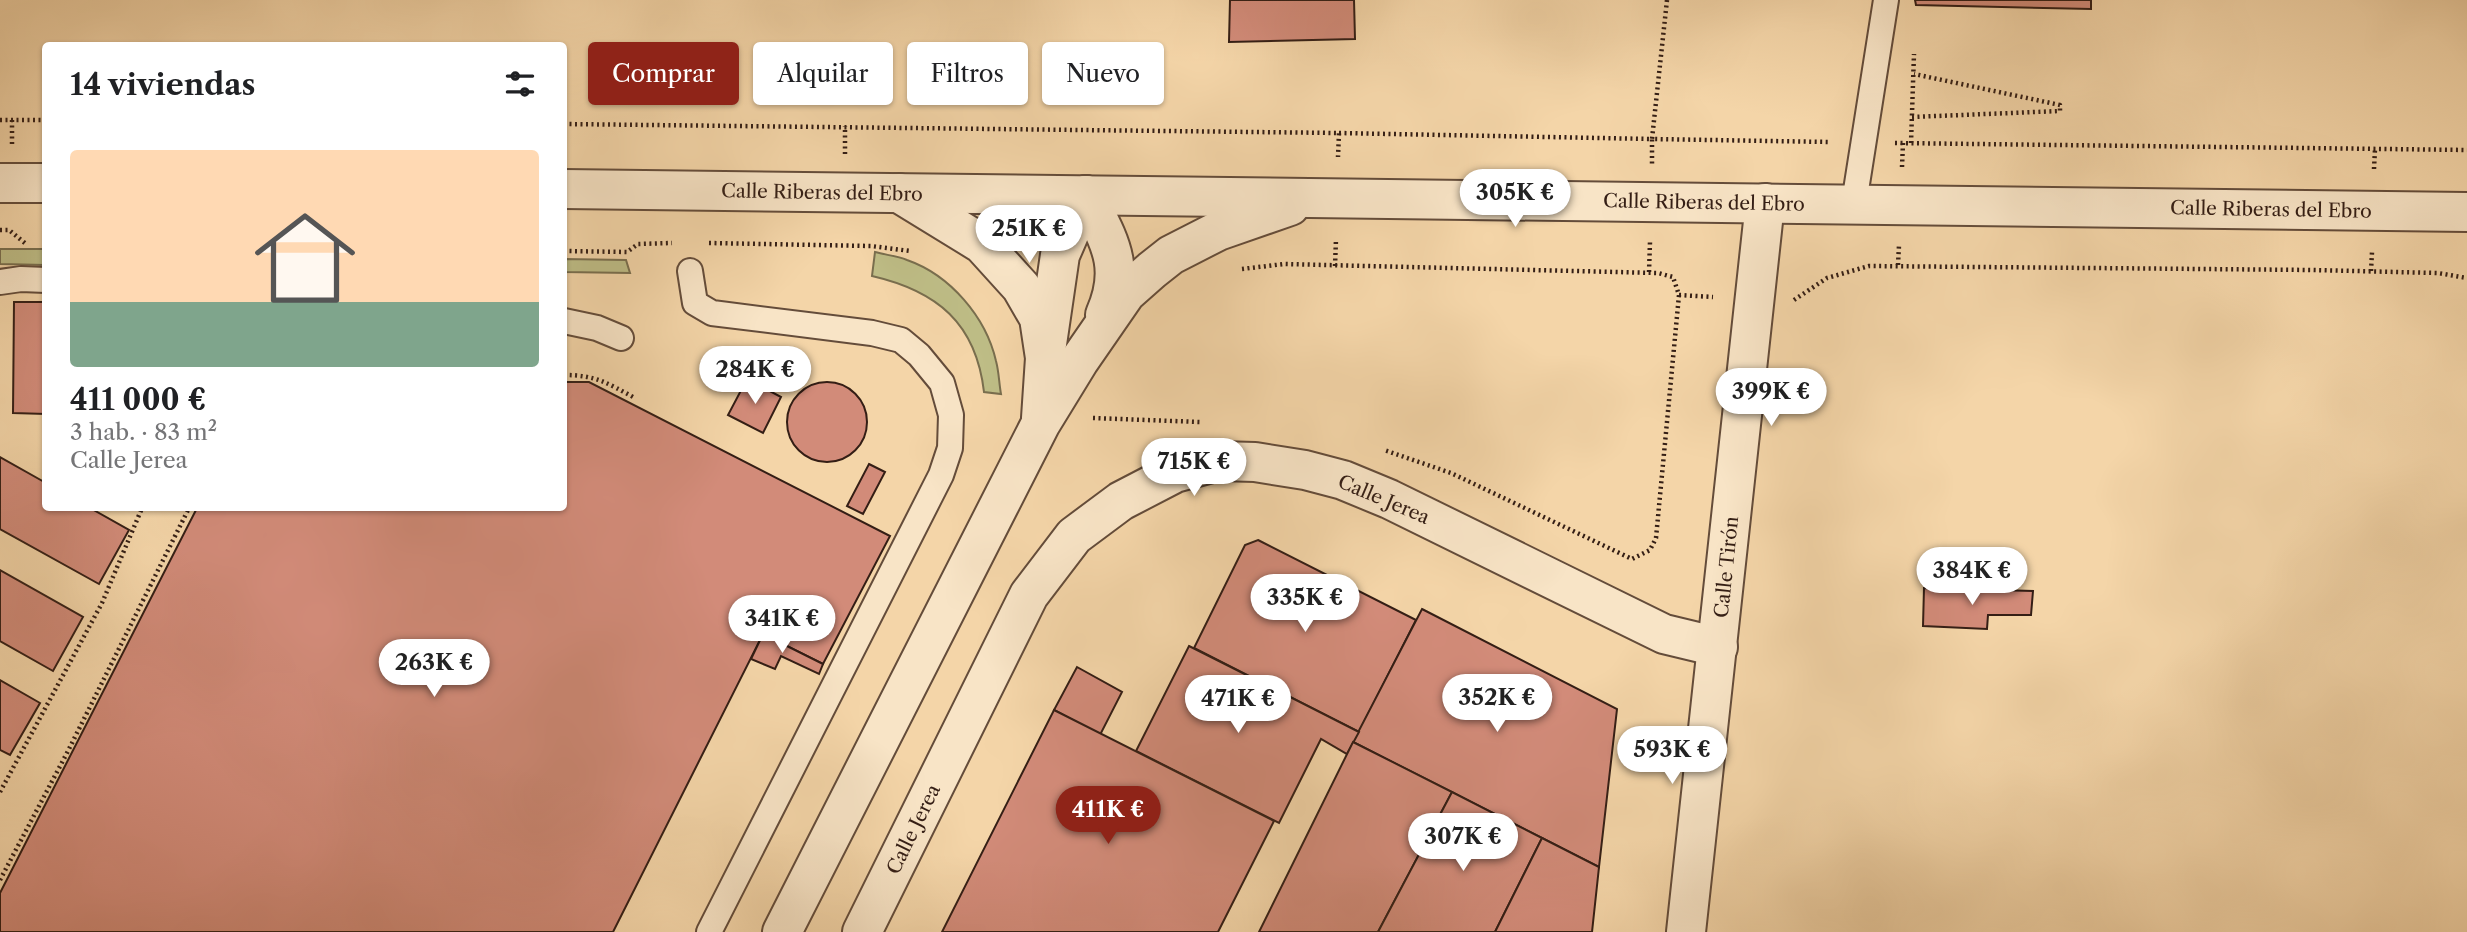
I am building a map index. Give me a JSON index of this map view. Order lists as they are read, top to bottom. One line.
{"streets":{"street":["Calle Riberas del Ebro","Calle Jerea","Calle Tirón"]},"crossings":[["Calle Riberas del Ebro","Calle Tirón"],["Calle Jerea","Calle Tirón"]],"page":{"chip":["Comprar","Alquilar","Filtros","Nuevo"],"heading":"14 viviendas","list":[{"name":"411 000 €","note":"3 hab. · 83 m² · Calle Jerea"}],"price":["305K €","251K €","284K €","399K €","715K €","384K €","335K €","341K €","263K €","352K €","471K €","593K €","411K €","307K €"]}}
